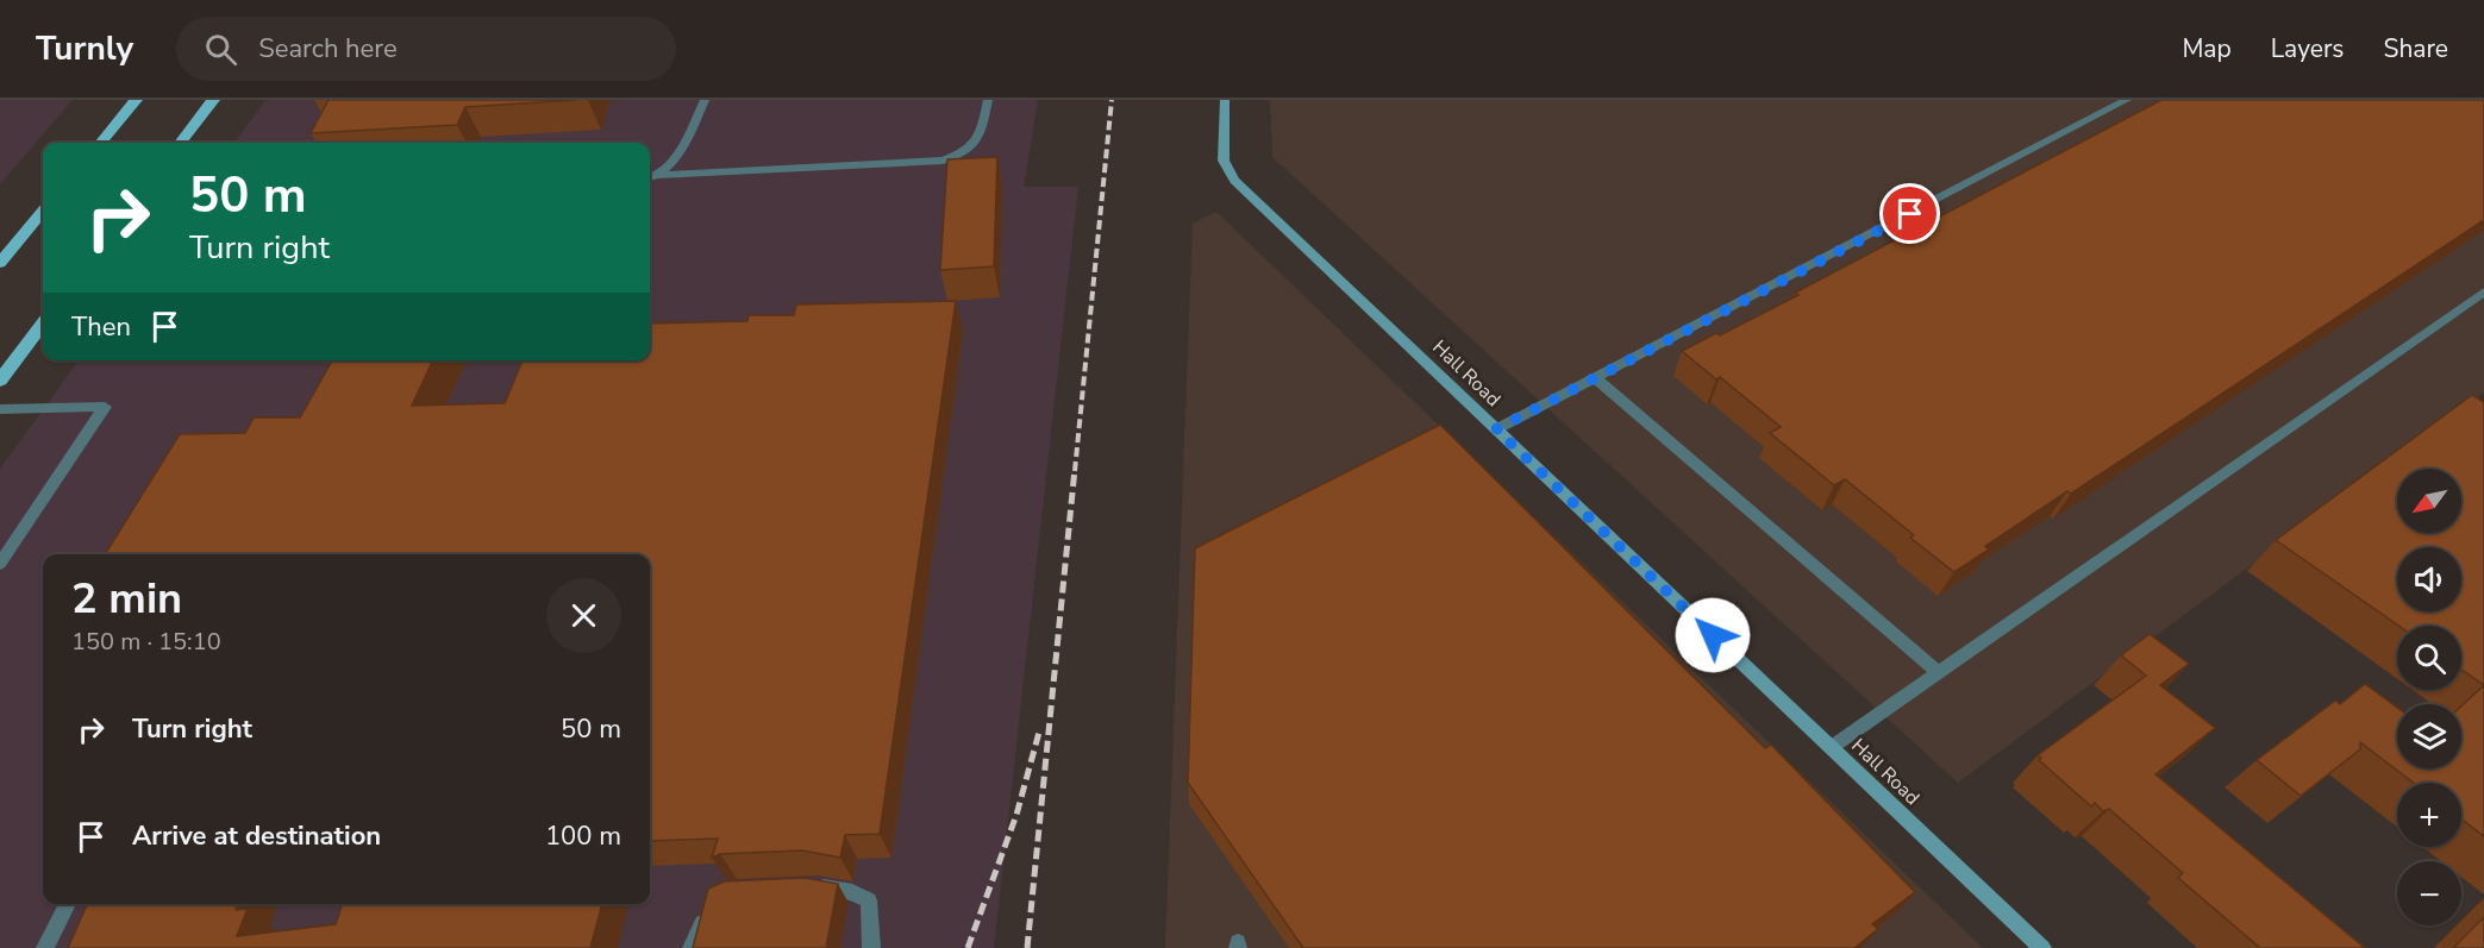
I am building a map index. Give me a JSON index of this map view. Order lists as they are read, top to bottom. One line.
{"streets":{"street":["Hall Road"]},"north":"bottom left","page":{"header":"Turnly","search":"Search here","nav":["Map","Layers","Share"],"turn":["50 m","Turn right"],"then":"Then","map_buttons":["+","−"],"heading":["2 min","150 m · 15:10"],"list":[{"name":"Turn right","value":"50 m"},{"name":"Arrive at destination","value":"100 m"}]}}
